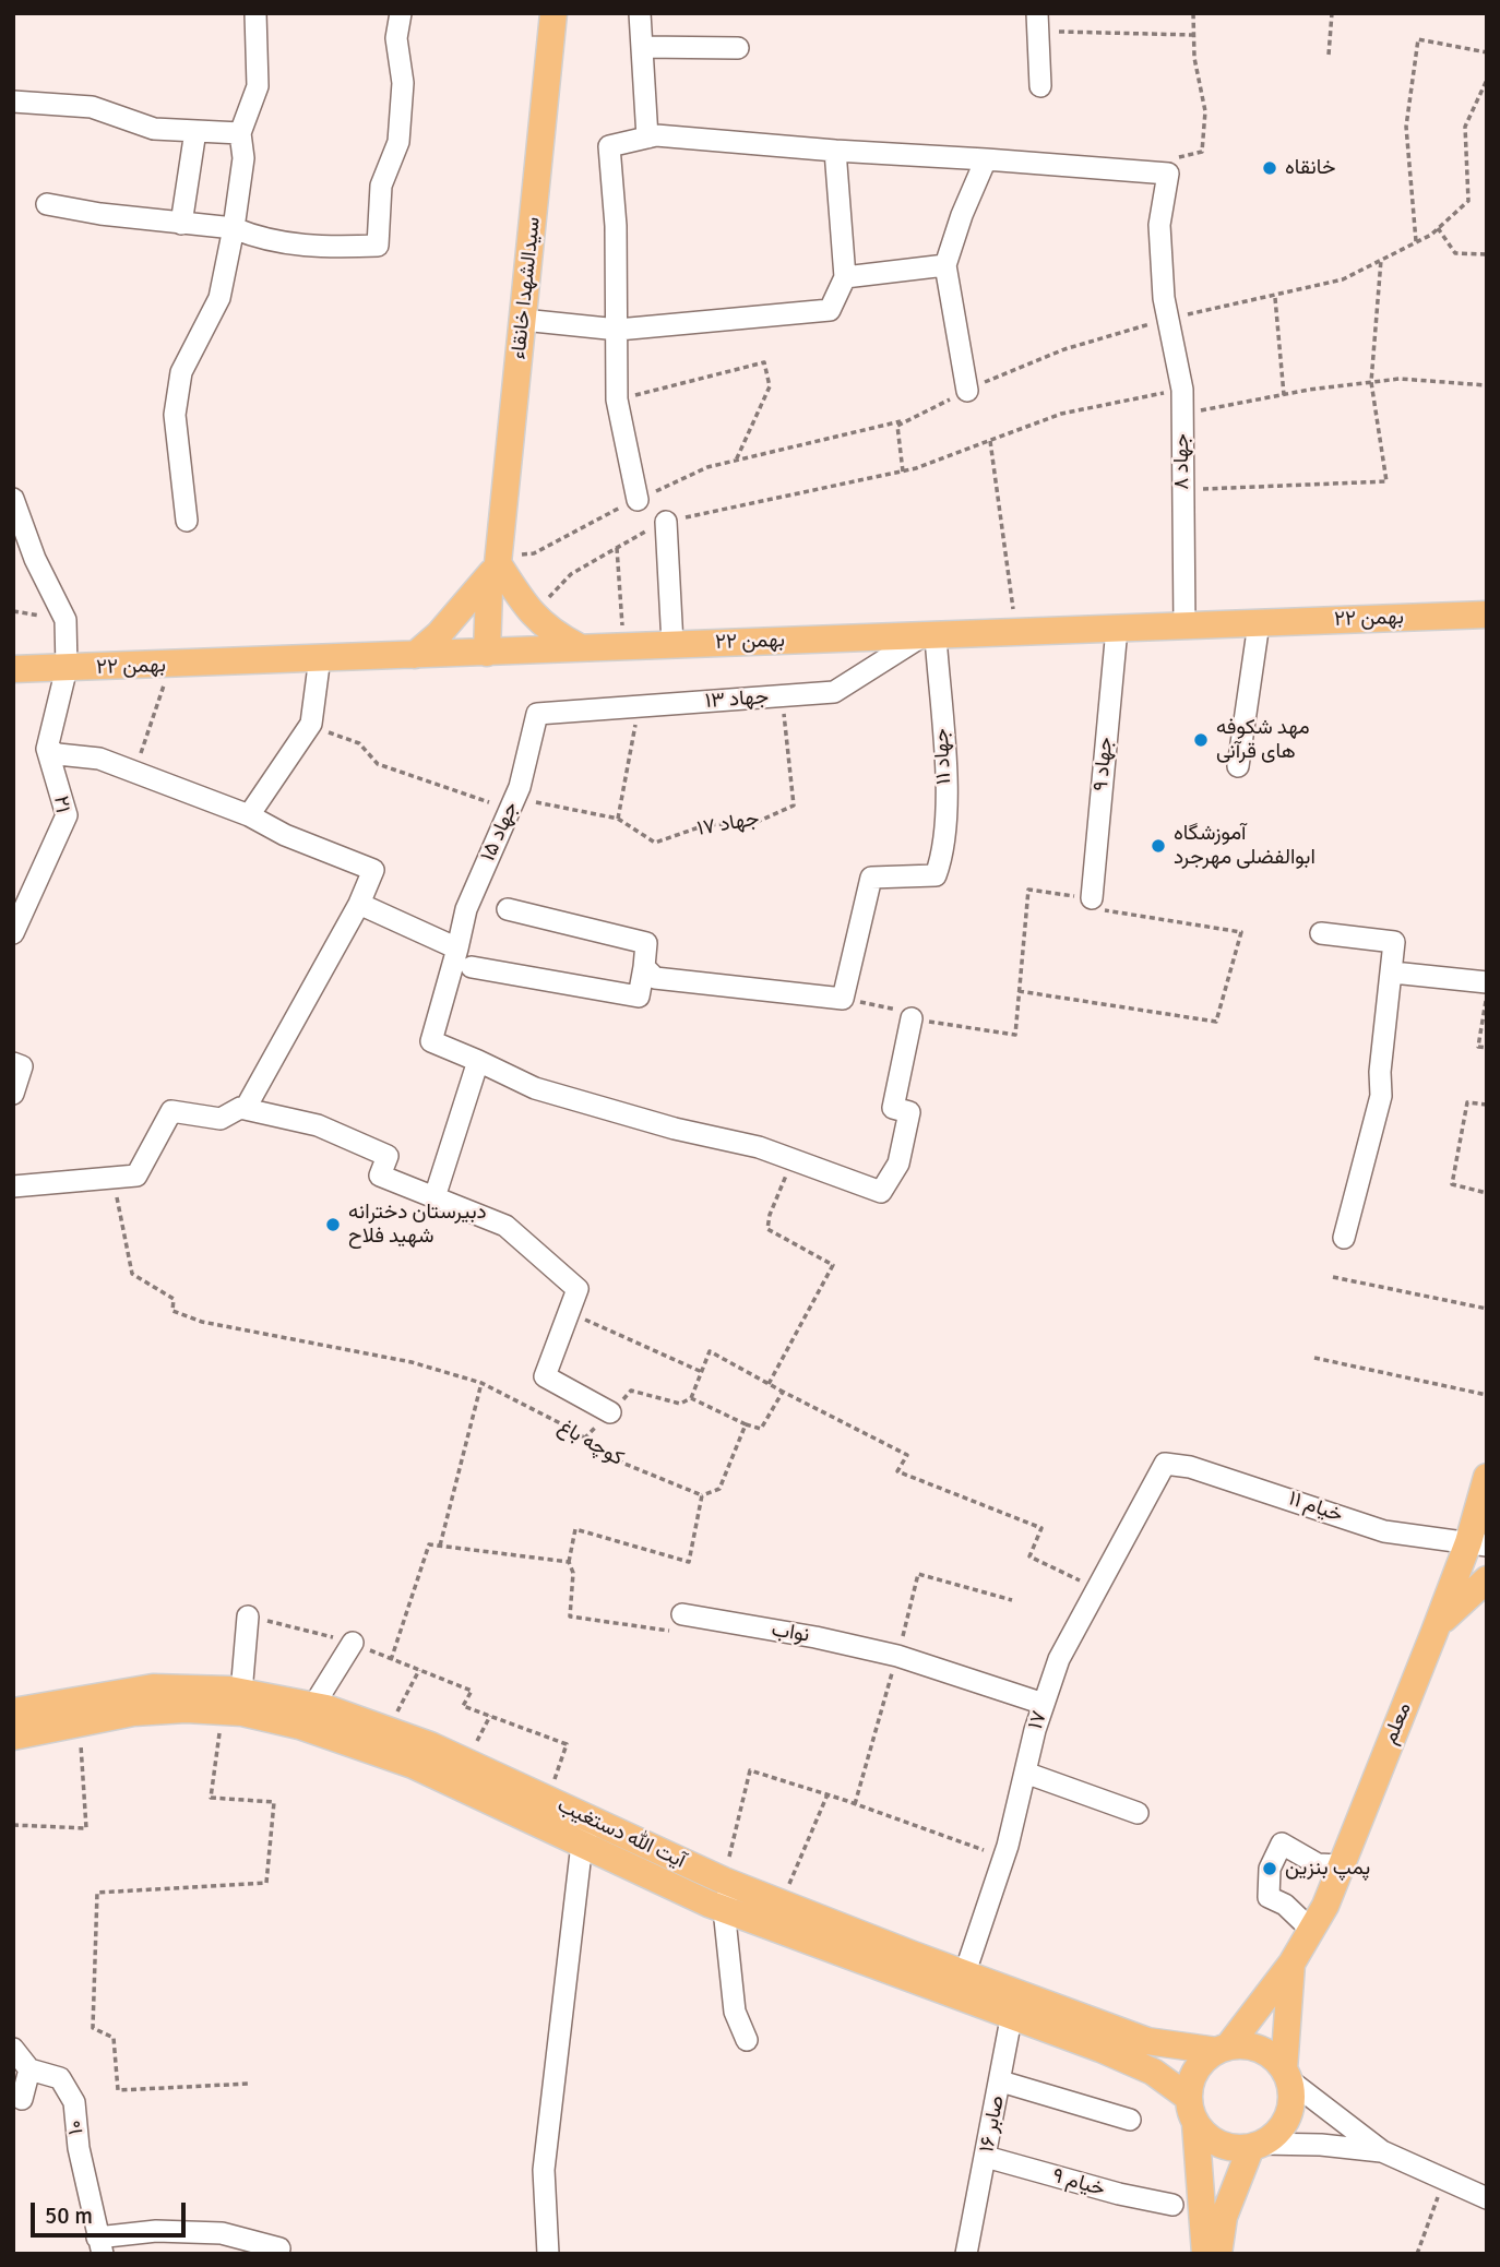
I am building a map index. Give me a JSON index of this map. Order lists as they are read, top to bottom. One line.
{"streets":{"main road":["سیدالشهدا خانقاء","۲۲ بهمن","معلم","آیت الله دستغیب"],"street":["جهاد ۸","جهاد ۱۳","جهاد ۱۱","جهاد ۹","۲۱","جهاد ۱۵","خیام ۱۱","نواب","۱۷","صابر ۱۶","۱۰","خیام ۹"],"path":["جهاد ۱۷","کوچه باغ"]},"crossings":[["سیدالشهدا خانقاء","۲۲ بهمن"],["جهاد ۸","۲۲ بهمن"],["۲۲ بهمن","جهاد ۱۳"],["۲۲ بهمن","جهاد ۱۱"],["۲۲ بهمن","جهاد ۹"],["جهاد ۱۳","جهاد ۱۱"],["جهاد ۱۳","جهاد ۱۷"],["جهاد ۱۳","جهاد ۱۵"],["جهاد ۱۷","جهاد ۱۵"],["خیام ۱۱","۱۷"],["خیام ۱۱","معلم"],["نواب","۱۷"],["۱۷","آیت الله دستغیب"],["معلم","آیت الله دستغیب"],["آیت الله دستغیب","صابر ۱۶"],["صابر ۱۶","خیام ۹"]],"places":["خانقاه","مهد شکوفه های قرآنی","آموزشگاه ابوالفضلی مهرجرد","دبیرستان دخترانه شهید فلاح","پمپ بنزین"],"scale_bar":"50 m"}
